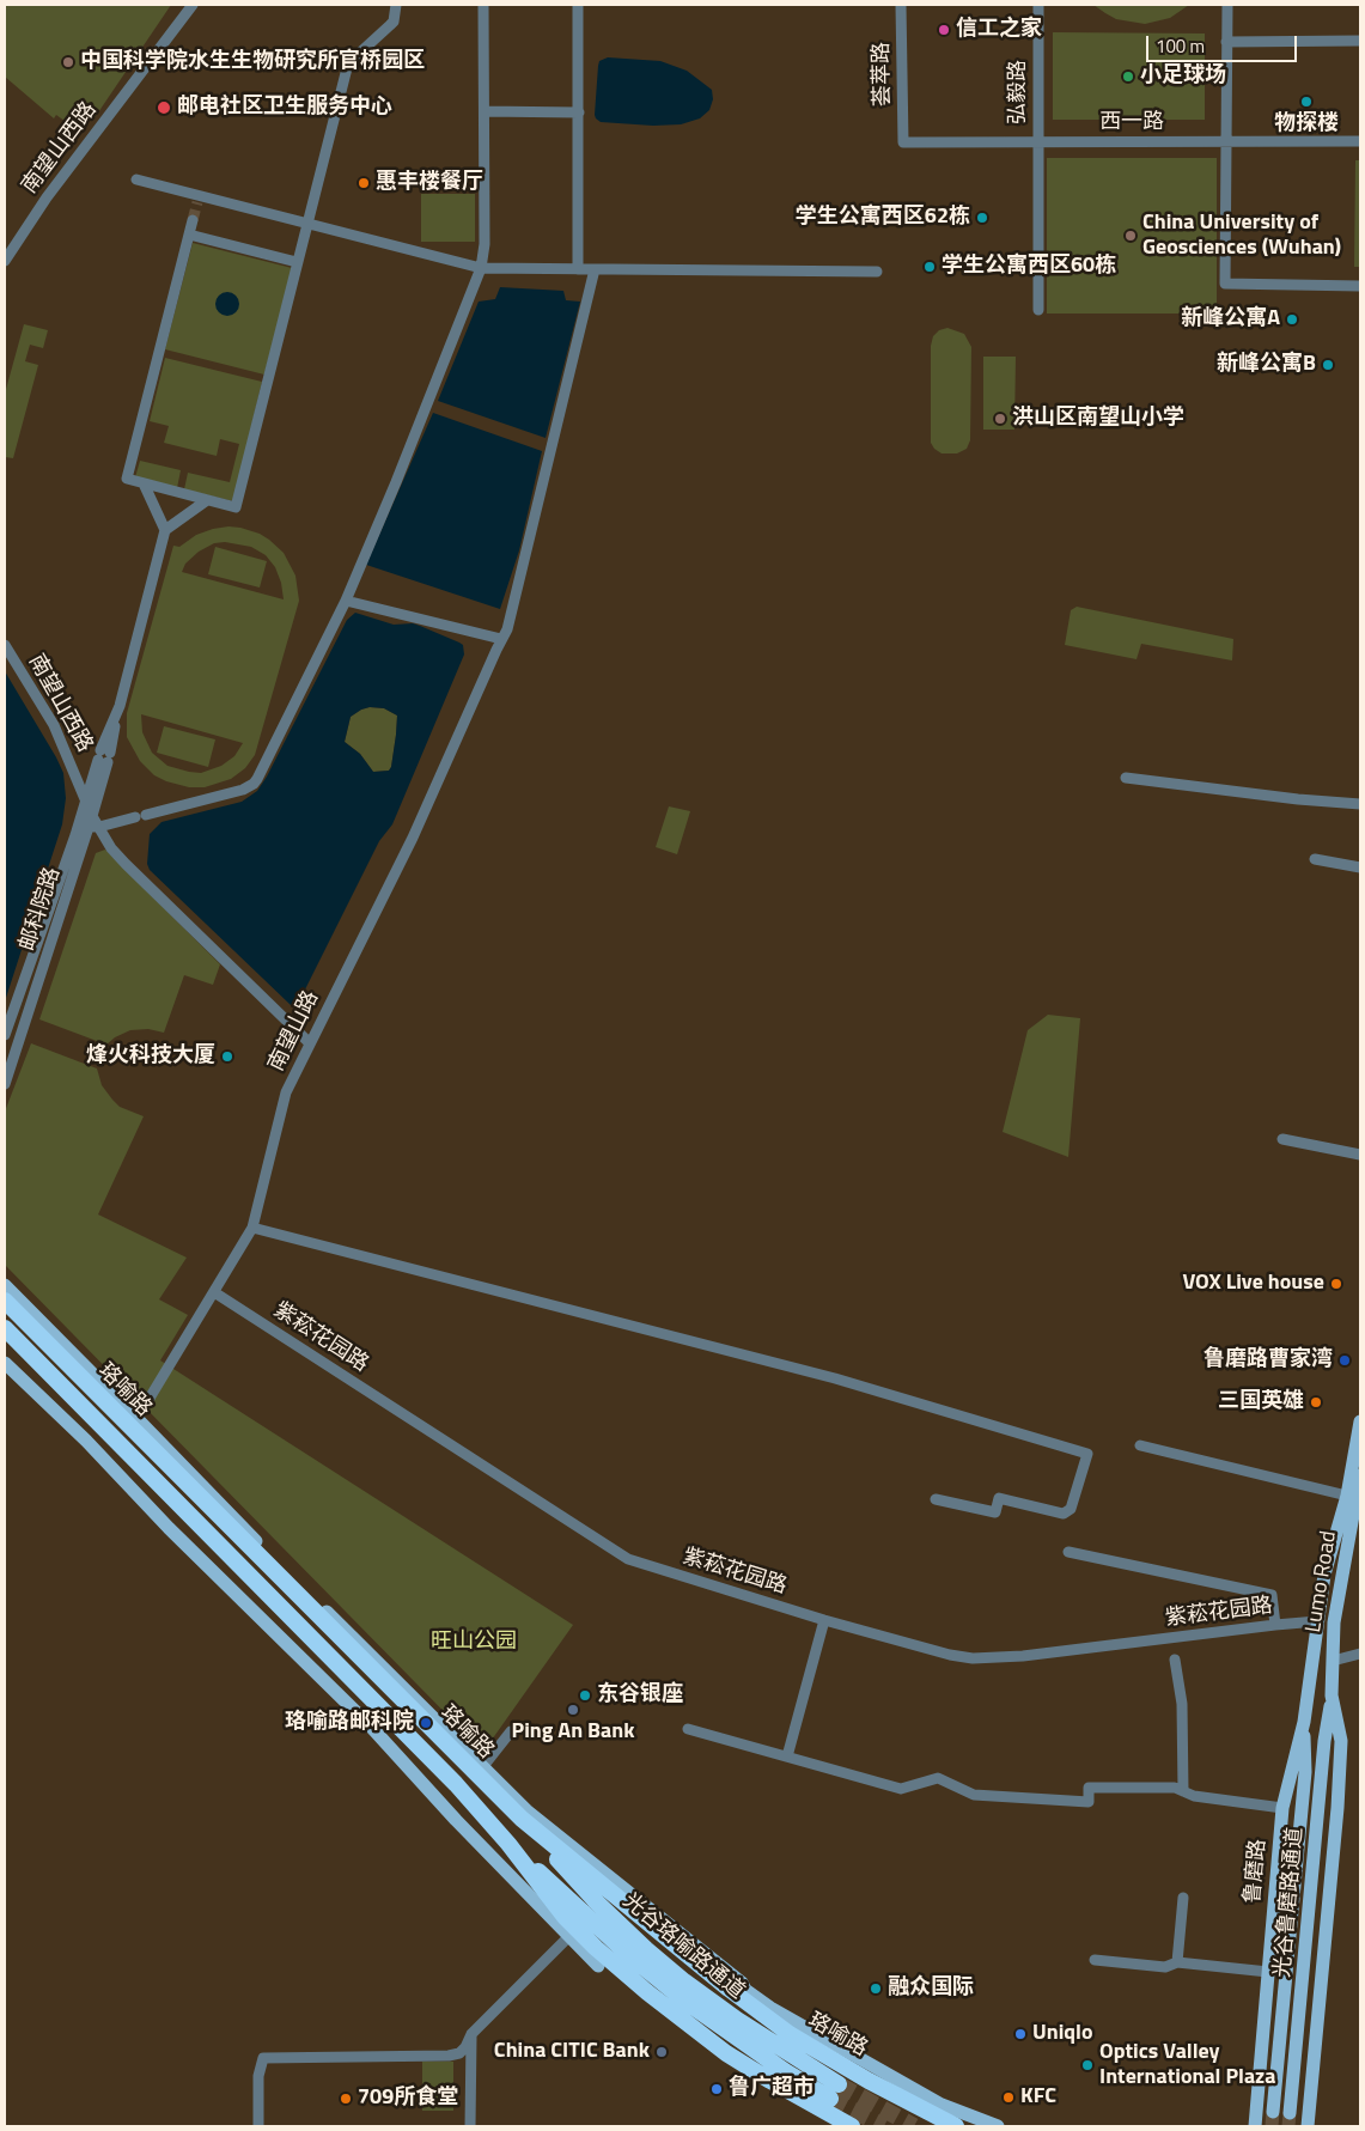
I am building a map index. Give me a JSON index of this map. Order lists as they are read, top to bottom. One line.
{"streets":{"highway":["珞喻路","光谷珞喻路通道"],"main road":["Lumo Road","鲁磨路","光谷鲁磨路通道"],"street":["荟萃路","弘毅路","西一路","南望山西路","邮科院路","南望山路","紫菘花园路"]},"crossings":[["荟萃路","西一路"],["弘毅路","西一路"],["南望山西路","邮科院路"],["南望山西路","南望山路"],["南望山路","紫菘花园路"],["南望山路","珞喻路"],["紫菘花园路","Lumo Road"],["紫菘花园路","鲁磨路"],["珞喻路","光谷珞喻路通道"],["Lumo Road","鲁磨路"],["Lumo Road","光谷鲁磨路通道"],["鲁磨路","光谷鲁磨路通道"]],"parks":["旺山公园"],"places":["信工之家","中国科学院水生生物研究所官桥园区","小足球场","物探楼","邮电社区卫生服务中心","惠丰楼餐厅","学生公寓西区62栋","China University of Geosciences (Wuhan)","学生公寓西区60栋","新峰公寓A","新峰公寓B","洪山区南望山小学","烽火科技大厦","VOX Live house","鲁磨路曹家湾","三国英雄","东谷银座","Ping An Bank","珞喻路邮科院","融众国际","Uniqlo","China CITIC Bank","Optics Valley International Plaza","鲁广超市","KFC","709所食堂"],"scale_bar":"100 m"}
